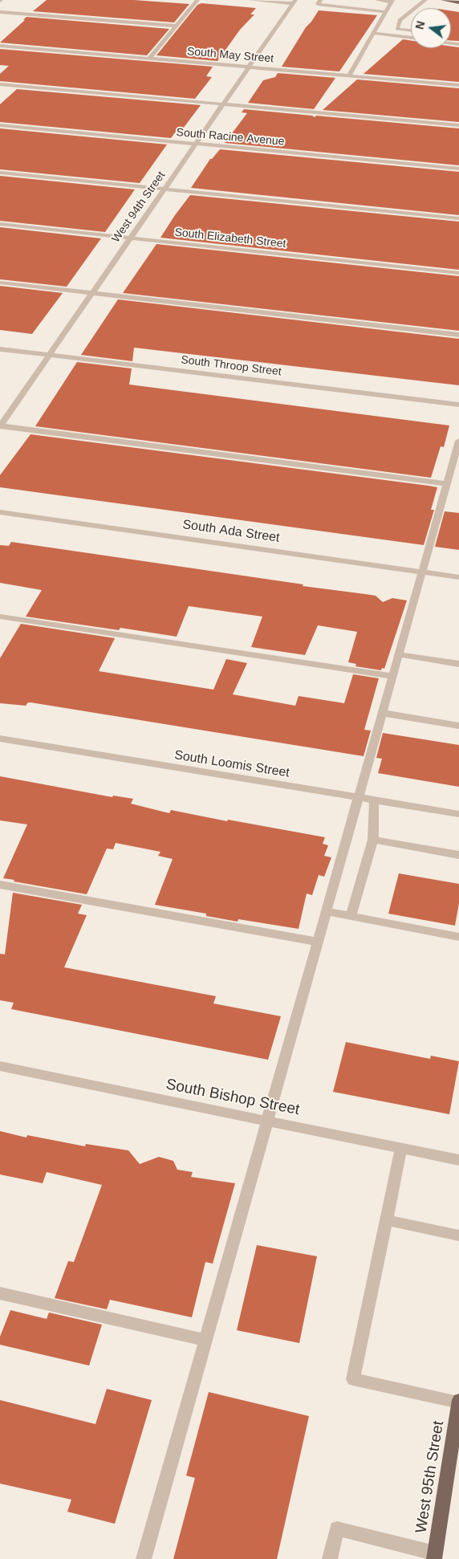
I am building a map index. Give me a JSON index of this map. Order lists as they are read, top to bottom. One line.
{"streets":{"main road":["West 95th Street"],"street":["South May Street","South Racine Avenue","West 94th Street","South Elizabeth Street","South Throop Street","South Ada Street","South Loomis Street","South Bishop Street"]},"crossings":[["South May Street","West 94th Street"],["South Racine Avenue","West 94th Street"],["West 94th Street","South Elizabeth Street"],["West 94th Street","South Throop Street"]],"north":"left"}
